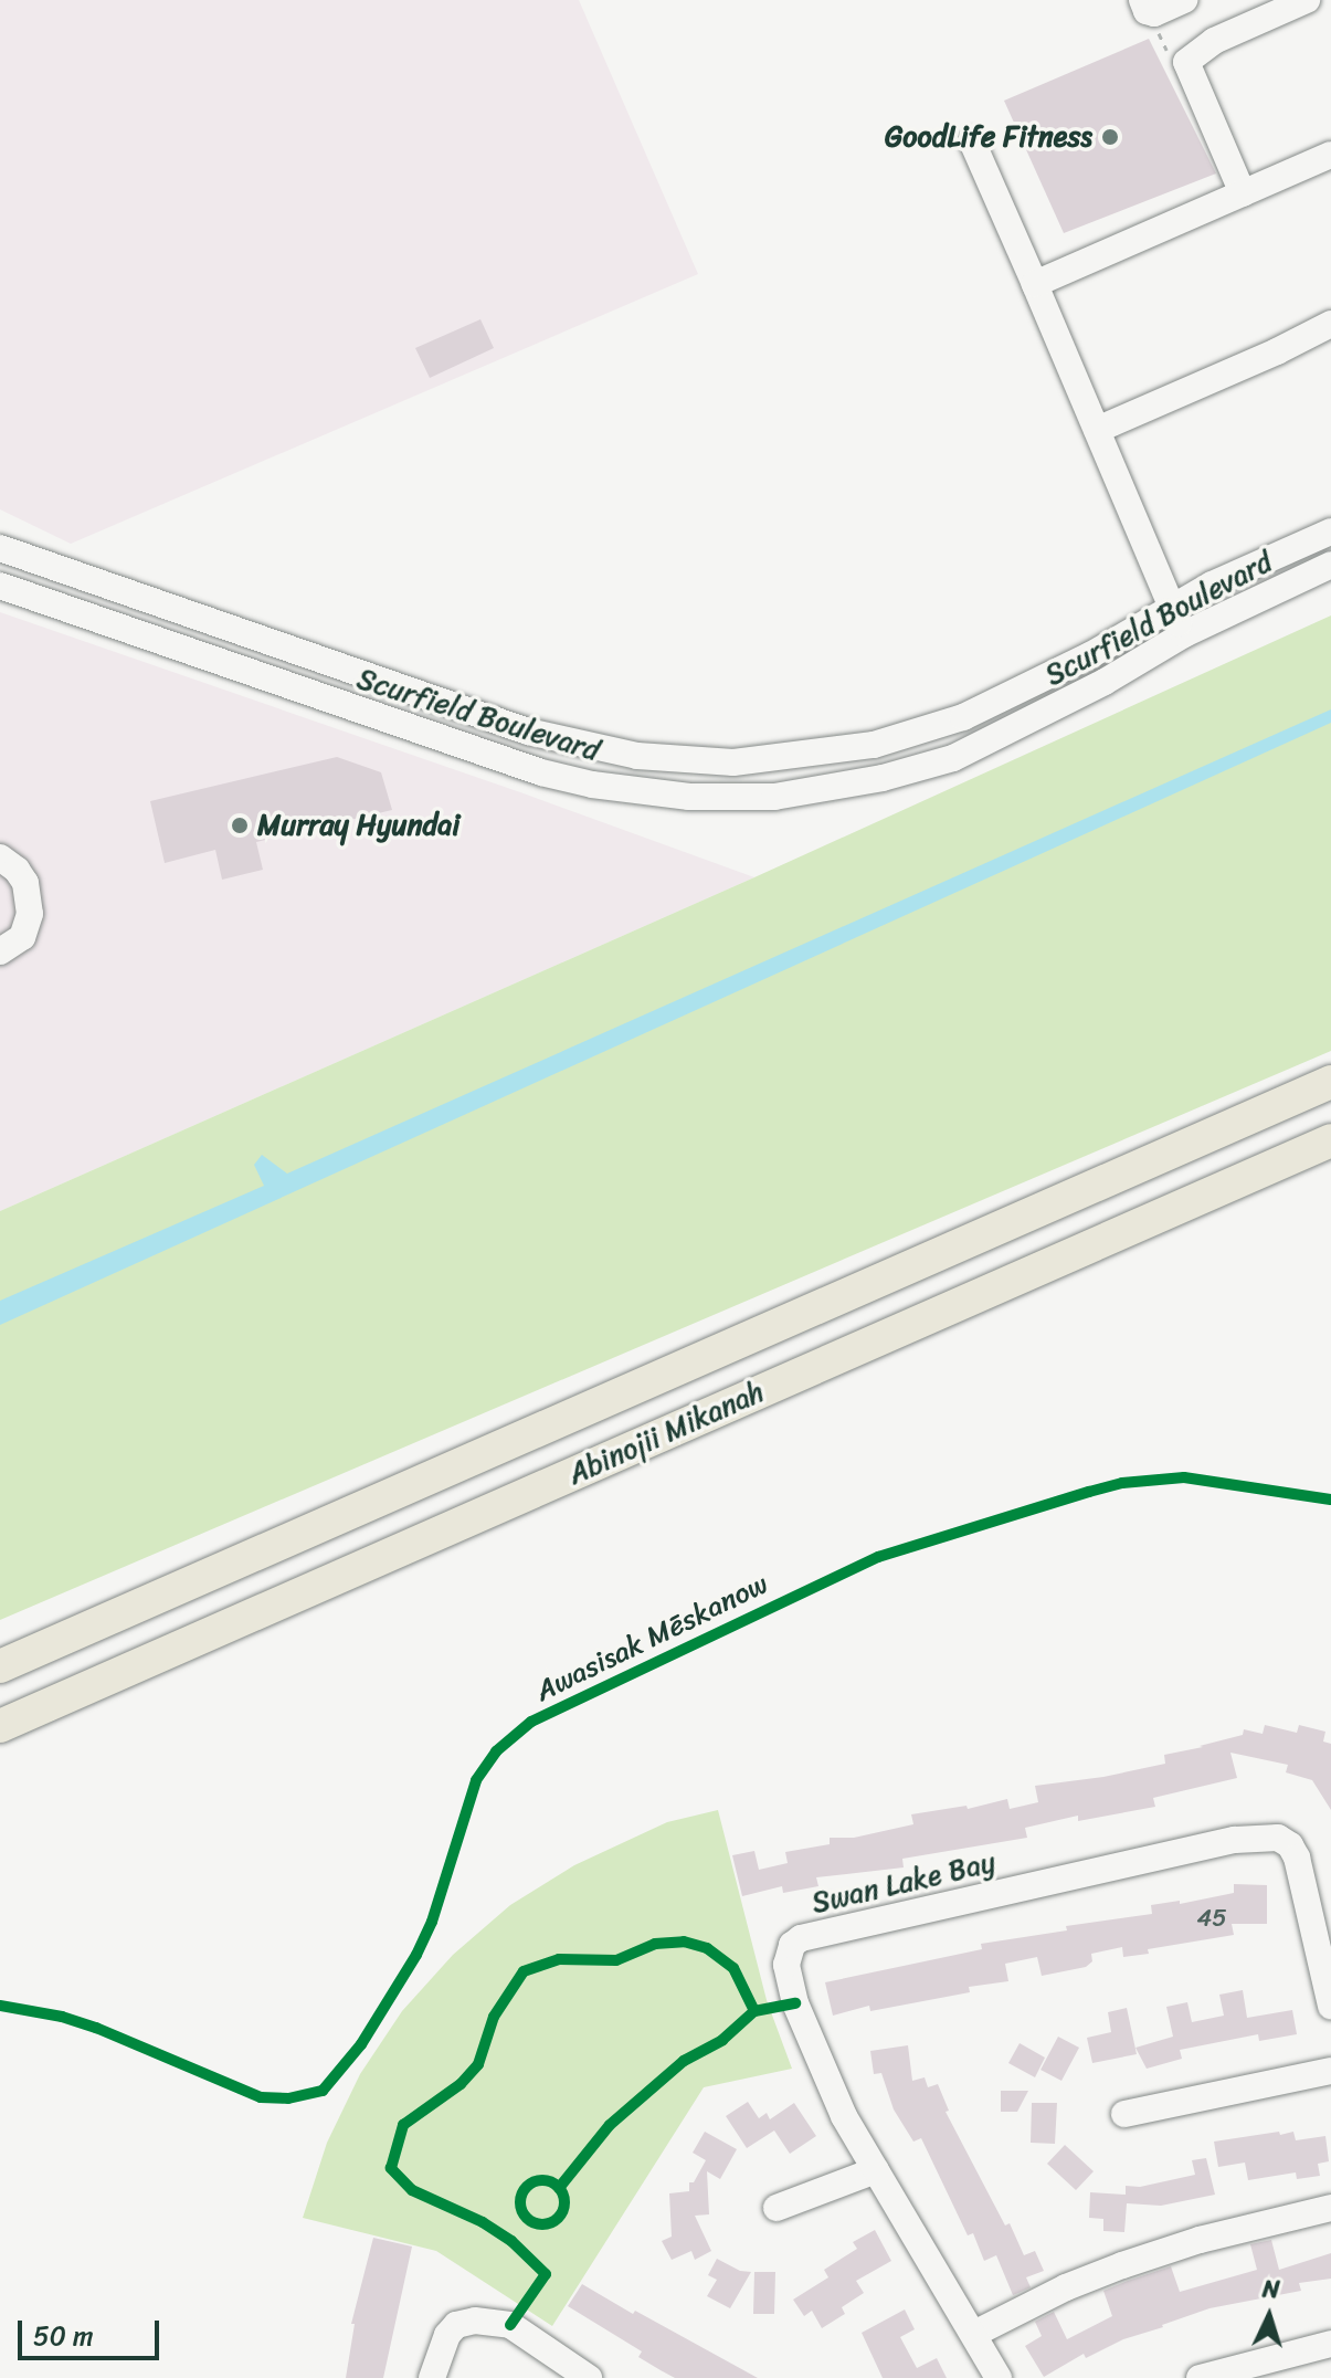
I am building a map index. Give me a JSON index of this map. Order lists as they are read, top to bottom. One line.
{"streets":{"main road":["Abinojii Mikanah"],"street":["Scurfield Boulevard","Swan Lake Bay"],"cycle path":["Awasisak Mēskanow"]},"places":["GoodLife Fitness","Murray Hyundai"],"house_numbers":["45"],"scale_bar":"50 m","north":"top"}
